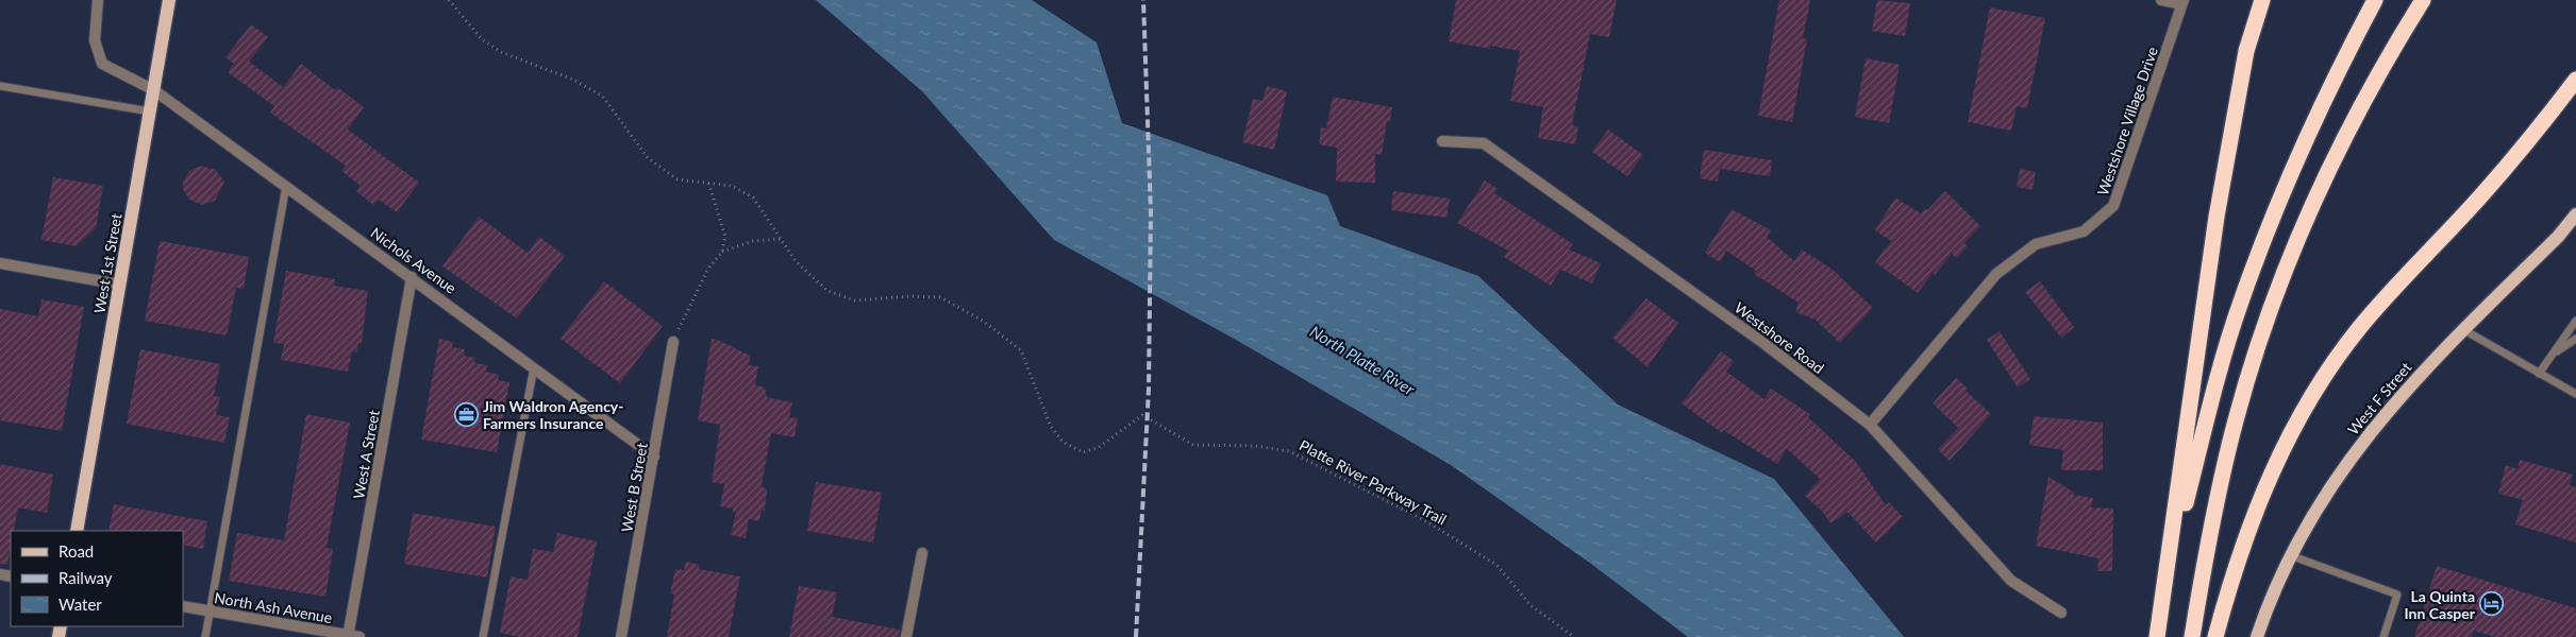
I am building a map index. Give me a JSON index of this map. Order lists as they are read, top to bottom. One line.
{"streets":{"main road":["West 1st Street","West F Street"],"street":["Westshore Village Drive","Nichols Avenue","Westshore Road","West A Street","West B Street","North Ash Avenue"],"path":["Platte River Parkway Trail"]},"crossings":[["Westshore Village Drive","Westshore Road"],["Nichols Avenue","West 1st Street"],["Nichols Avenue","West A Street"],["Nichols Avenue","West B Street"],["West A Street","North Ash Avenue"]],"water":["North Platte River"],"places":{"office":["Jim Waldron Agency- Farmers Insurance"],"hotel":["La Quinta Inn Casper"]},"legend":["Road","Railway","Water"]}
